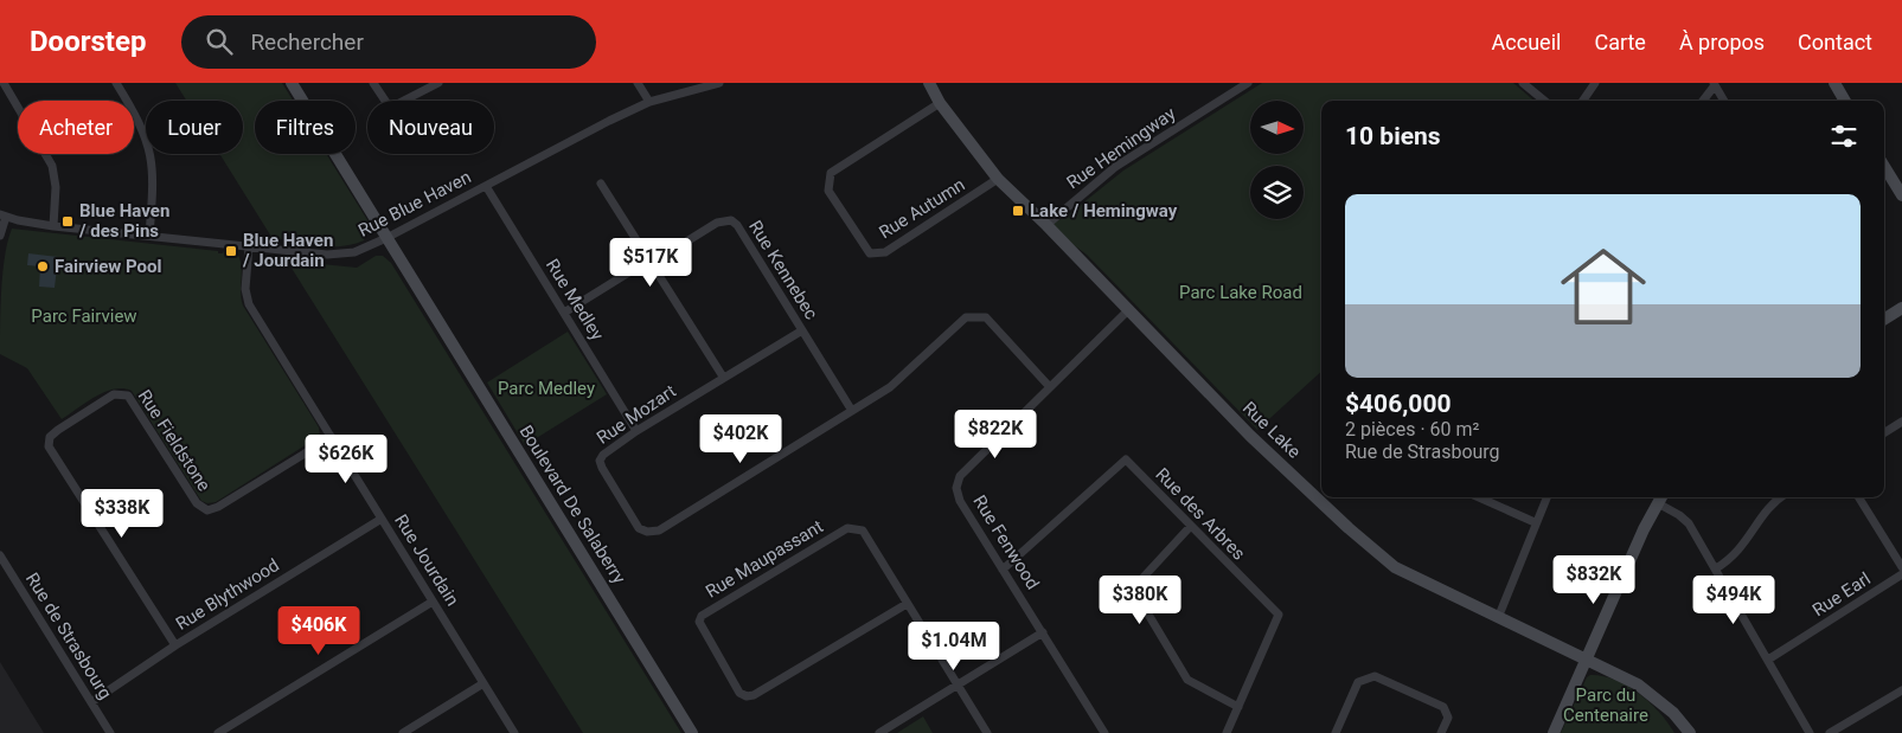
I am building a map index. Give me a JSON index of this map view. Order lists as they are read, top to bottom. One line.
{"streets":{"street":["Rue Hemingway","Rue Blue Haven","Rue Autumn","Rue Kennebec","Rue Medley","Rue Mozart","Rue Lake","Rue Fieldstone","Boulevard De Salaberry","Rue des Arbres","Rue Fenwood","Rue Maupassant","Rue Jourdain","Rue Blythwood","Rue Earl","Rue de Strasbourg"]},"crossings":[["Rue Hemingway","Rue Lake"],["Rue Blue Haven","Rue Medley"],["Rue Blue Haven","Boulevard De Salaberry"],["Rue Blue Haven","Rue Jourdain"],["Rue Autumn","Rue Lake"],["Rue Kennebec","Rue Medley"],["Rue Kennebec","Rue Mozart"],["Rue Medley","Rue Mozart"],["Rue Mozart","Rue Fenwood"],["Rue Lake","Rue Fenwood"],["Rue Fieldstone","Rue Jourdain"],["Rue Fieldstone","Rue Blythwood"],["Rue des Arbres","Rue Fenwood"],["Rue Jourdain","Rue Blythwood"],["Rue Blythwood","Rue de Strasbourg"]],"parks":["Parc Lake Road","Parc Fairview","Parc Medley","Parc du Centenaire"],"places":{"transit":["Lake / Hemingway","Blue Haven / des Pins","Blue Haven / Jourdain"],"other":["Fairview Pool"]},"north":"right","page":{"header":"Doorstep","search":"Rechercher","nav":["Accueil","Carte","À propos","Contact"],"chip":["Acheter","Louer","Filtres","Nouveau"],"heading":"10 biens","list":[{"name":"$406,000","note":"2 pièces · 60 m² · Rue de Strasbourg"}],"price":["$517K","$822K","$402K","$626K","$338K","$832K","$380K","$494K","$406K","$1.04M"]}}
